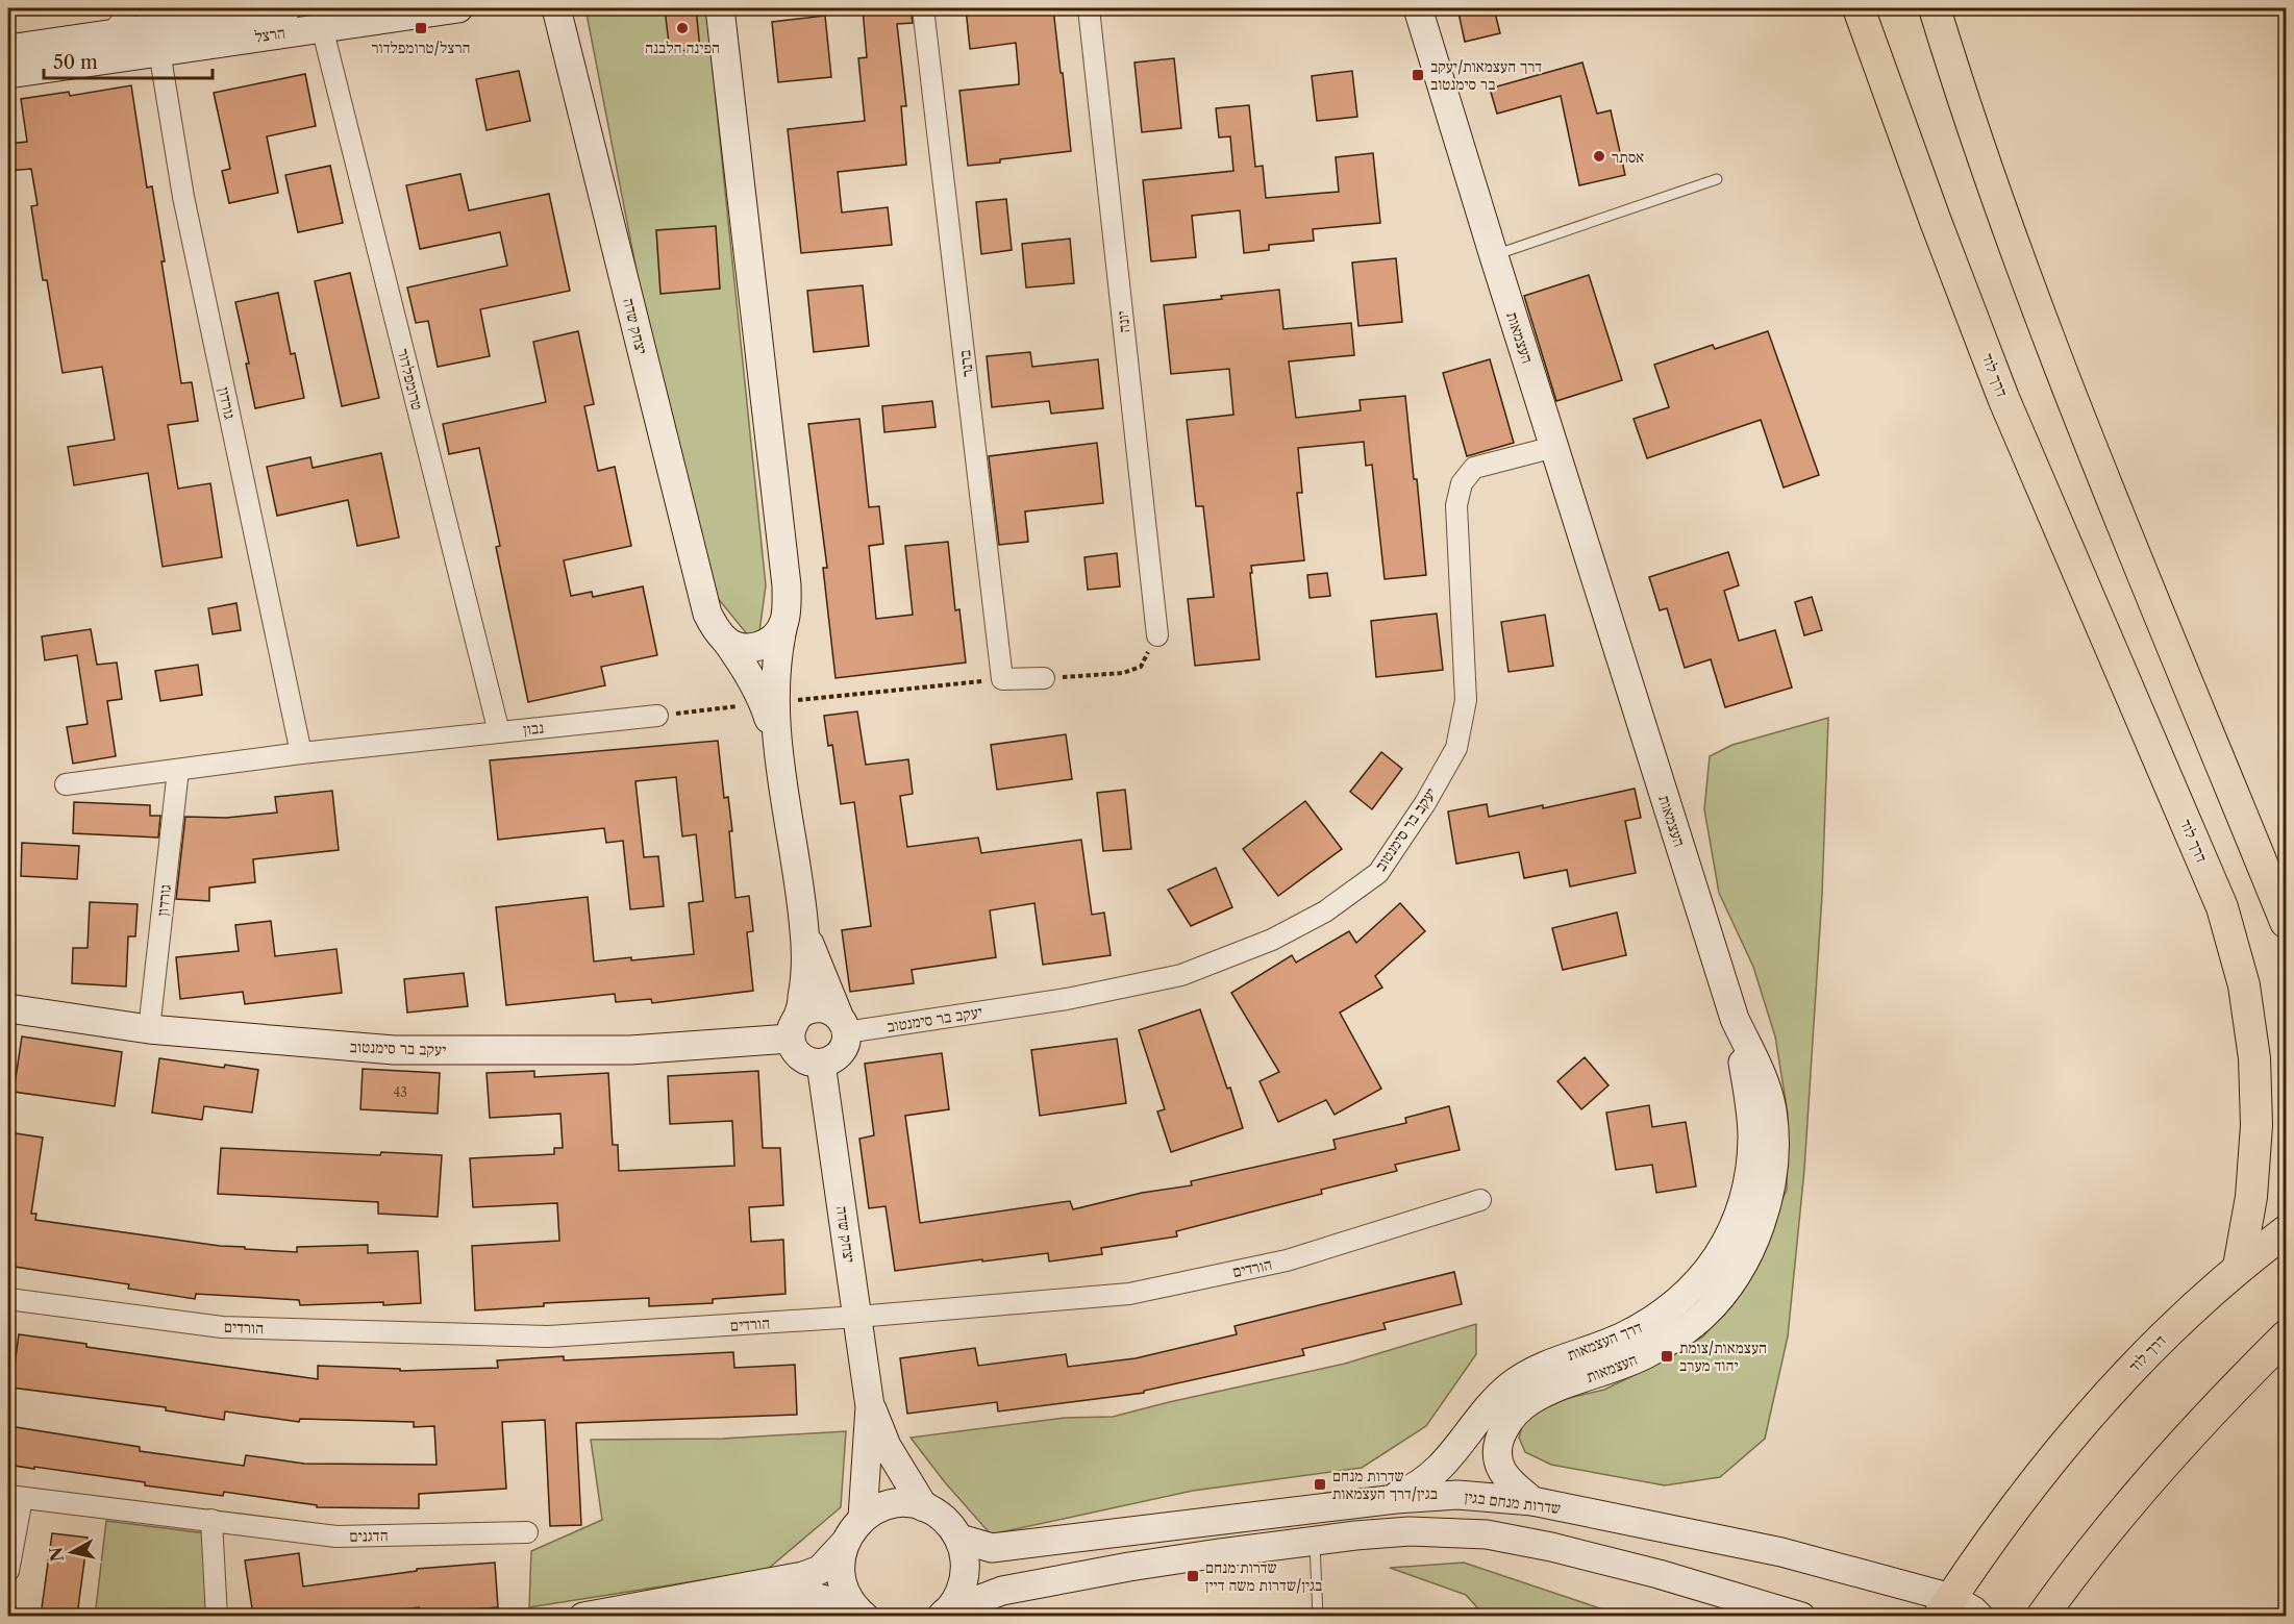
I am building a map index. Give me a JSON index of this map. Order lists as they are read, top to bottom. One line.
{"streets":{"main road":["דרך לוד"],"street":["הרצל","יונה","יצחק שדה","העצמאות","ברנר","טרומפלדור","גורדון","נבון","יעקב בר סימנטוב","הורדים","דרך העצמאות","שדרות מנחם בגין","הדגנים"]},"crossings":[["הרצל","טרומפלדור"],["הרצל","גורדון"],["יצחק שדה","יעקב בר סימנטוב"],["יצחק שדה","הורדים"],["העצמאות","יעקב בר סימנטוב"],["העצמאות","דרך העצמאות"],["העצמאות","שדרות מנחם בגין"],["דרך לוד","שדרות מנחם בגין"],["טרומפלדור","נבון"],["גורדון","נבון"],["גורדון","יעקב בר סימנטוב"],["דרך העצמאות","שדרות מנחם בגין"]],"places":{"transit":["הרצל/טרומפלדור","דרך העצמאות/יעקב בר סימנטוב","העצמאות/צומת יהוד מערב","שדרות מנחם בגין/דרך העצמאות","שדרות מנחם בגין/שדרות משה דיין"],"other":["הפינה הלבנה","אסתר"]},"house_numbers":["43"],"scale_bar":"50 m","north":"left"}
